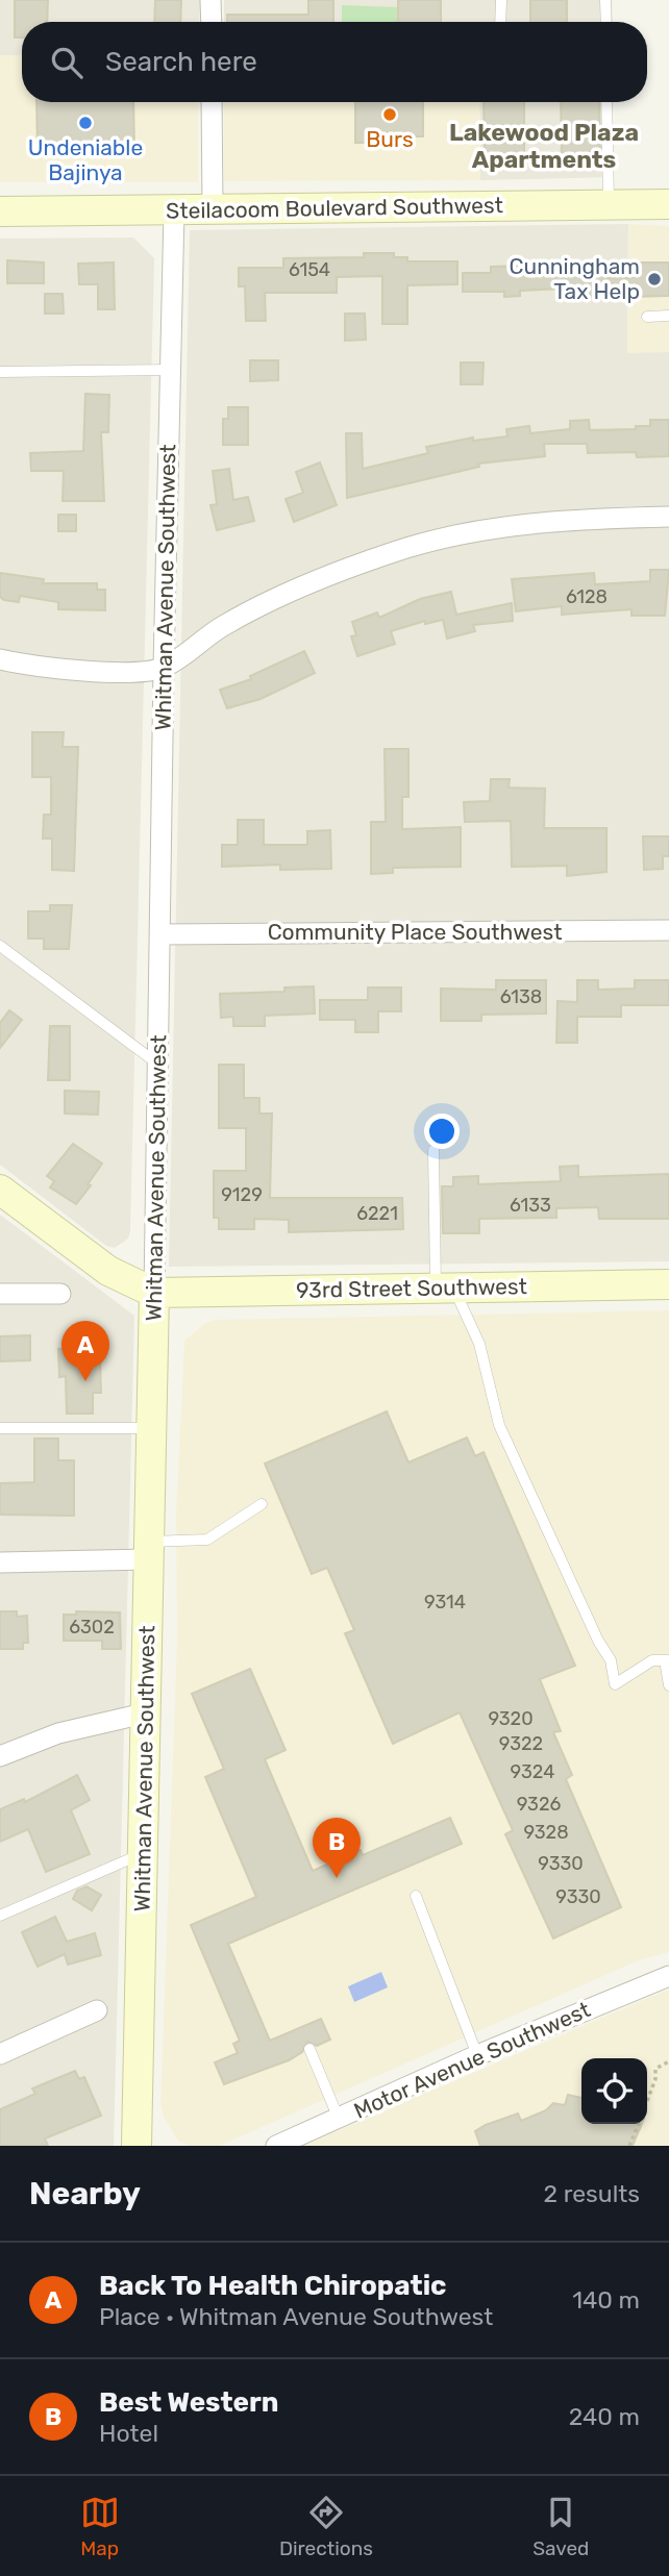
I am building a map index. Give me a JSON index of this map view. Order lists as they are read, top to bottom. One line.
{"streets":{"street":["Steilacoom Boulevard Southwest","Whitman Avenue Southwest","Community Place Southwest","93rd Street Southwest","Motor Avenue Southwest"]},"crossings":[["Steilacoom Boulevard Southwest","Whitman Avenue Southwest"],["Whitman Avenue Southwest","Community Place Southwest"],["Whitman Avenue Southwest","93rd Street Southwest"]],"districts":["Lakewood Plaza Apartments"],"places":["Burs","Undeniable Bajinya","Cunningham Tax Help"],"house_numbers":["6154","6128","6138","9129","6133","6221","9314","6302","9320","9322","9324","9326","9328","9330","9330"],"page":{"search":"Search here","pins":["A","B"],"heading":["Nearby","2 results"],"list":[{"mark":"A","name":"Back To Health Chiropatic","note":"Place · Whitman Avenue Southwest","value":"140 m"},{"mark":"B","name":"Best Western","note":"Hotel","value":"240 m"}],"nav":["Map","Directions","Saved"]}}
